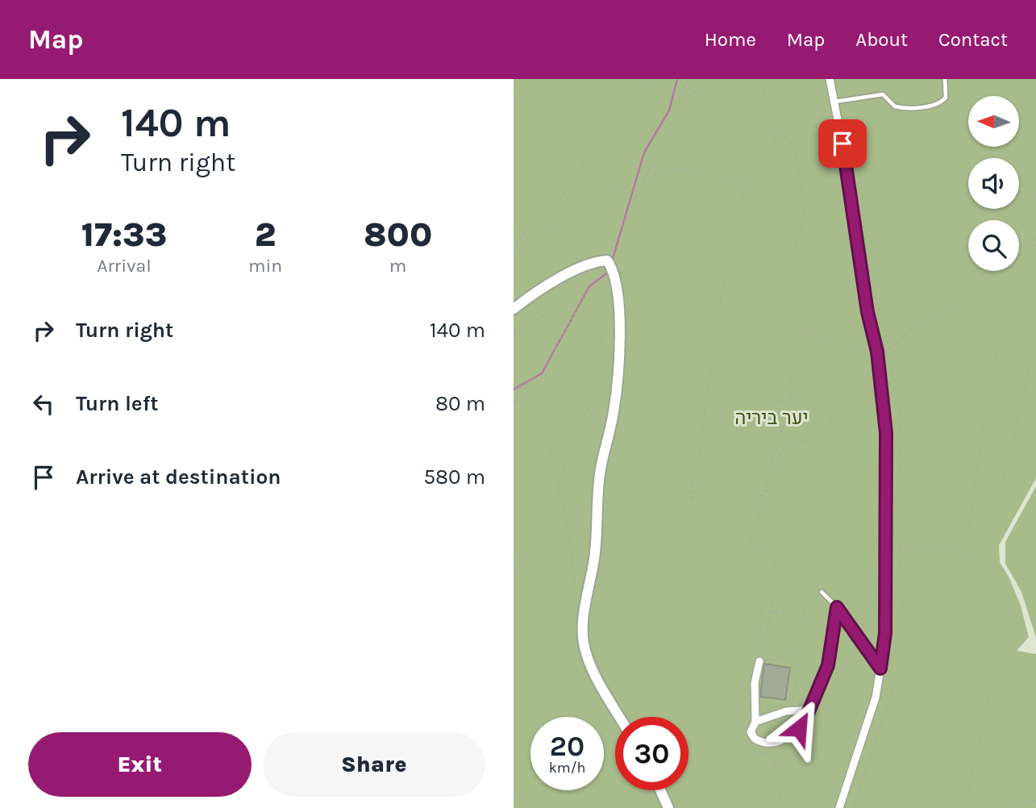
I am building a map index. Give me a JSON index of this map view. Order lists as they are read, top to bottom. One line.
{"parks":["יער ביריה"],"north":"left","page":{"header":"Map","nav":["Home","Map","About","Contact"],"turn":["140 m","Turn right"],"eta":["17:33","Arrival","2","min","800","m"],"list":[{"name":"Turn right","value":"140 m"},{"name":"Turn left","value":"80 m"},{"name":"Arrive at destination","value":"580 m"}],"speed":"20 km/h","limit":"30","buttons":["Exit","Share"]}}
